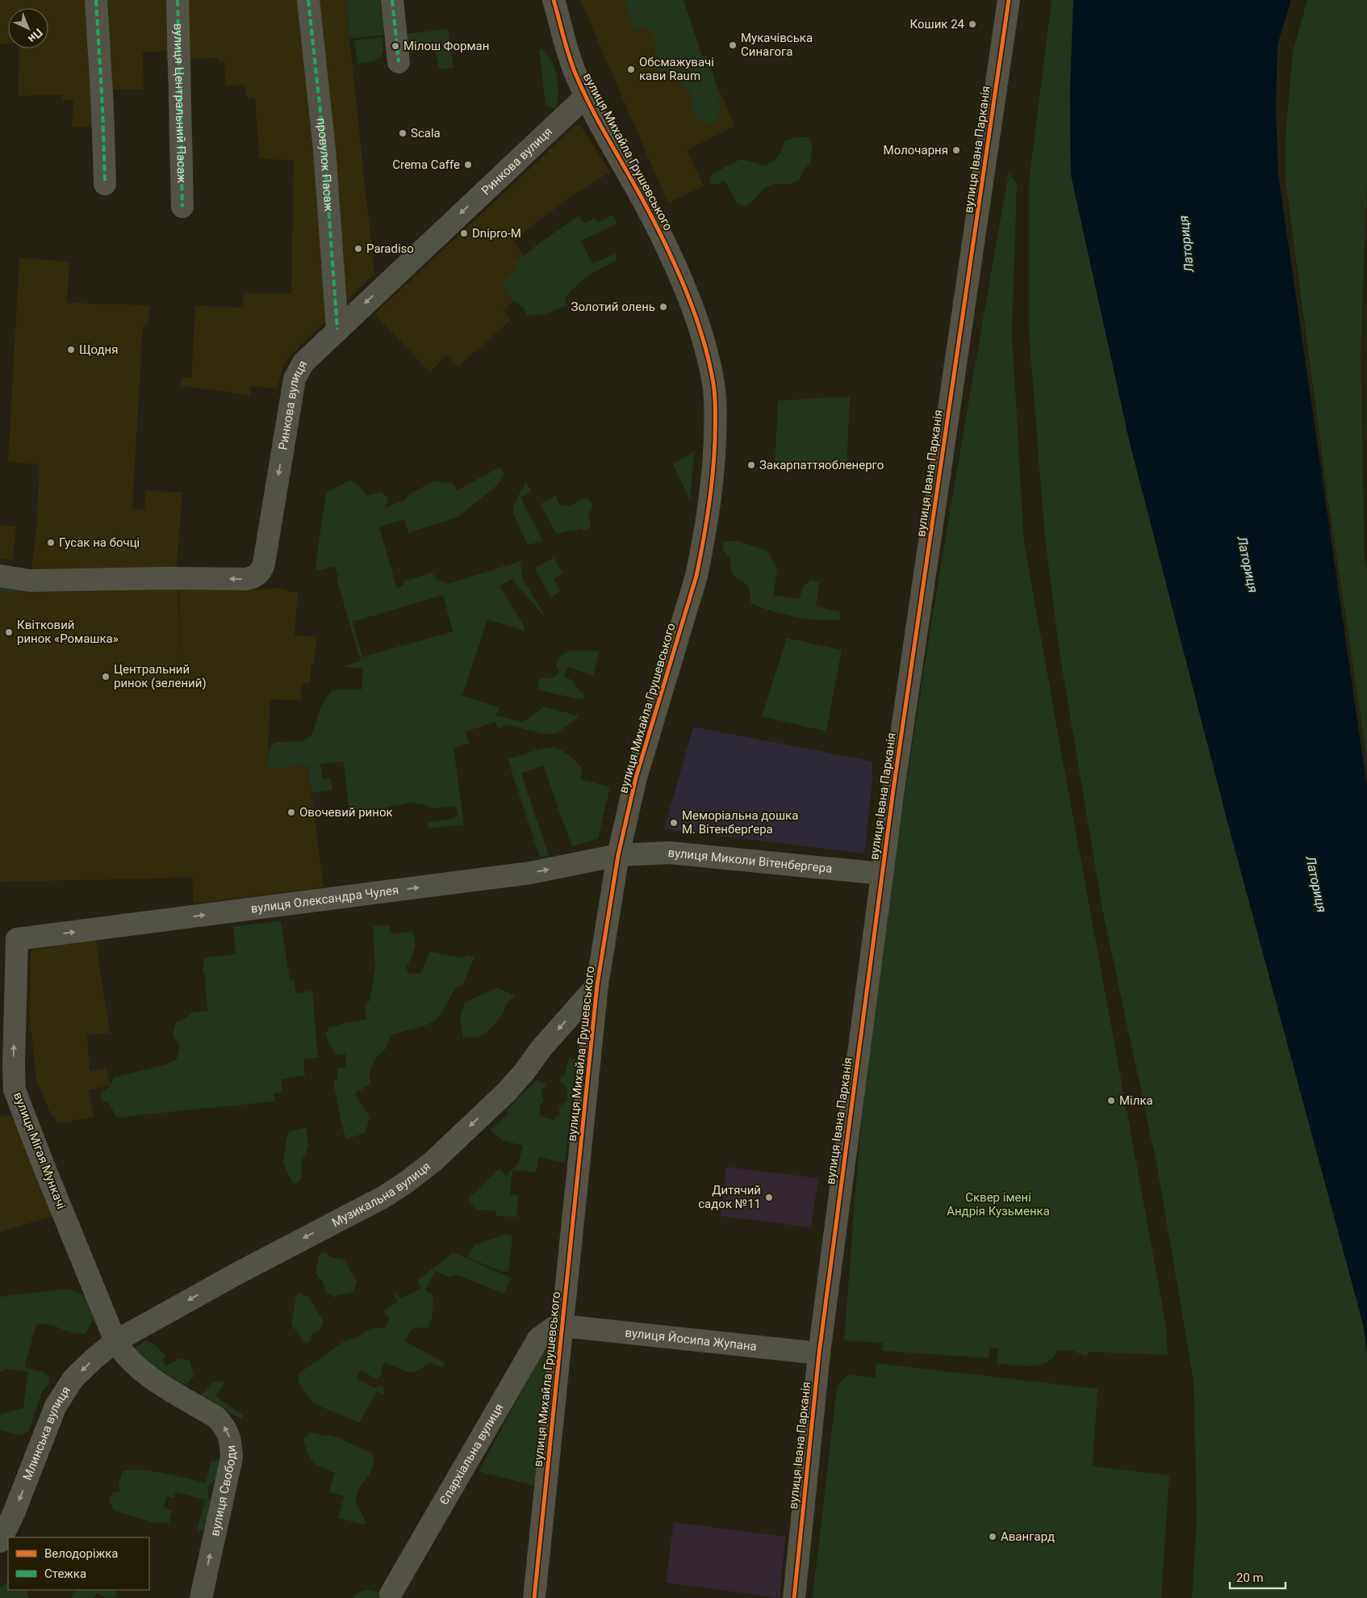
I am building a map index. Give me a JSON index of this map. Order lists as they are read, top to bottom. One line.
{"streets":{"street":["вулиця Центральний Пасаж","вулиця Івана Парканія","вулиця Михайла Грушевського","Ринкова вулиця","провулок Пасаж","вулиця Миколи Вітенбергера","вулиця Олександра Чулея","вулиця Мігая Мункачі","Музикальна вулиця","вулиця Йосипа Жупана","Млинська вулиця","Єпархіальна вулиця","вулиця Свободи"]},"crossings":[["вулиця Івана Парканія","вулиця Миколи Вітенбергера"],["вулиця Івана Парканія","вулиця Йосипа Жупана"],["вулиця Михайла Грушевського","Ринкова вулиця"],["вулиця Михайла Грушевського","вулиця Миколи Вітенбергера"],["вулиця Михайла Грушевського","вулиця Олександра Чулея"],["вулиця Михайла Грушевського","Музикальна вулиця"],["вулиця Михайла Грушевського","вулиця Йосипа Жупана"],["вулиця Михайла Грушевського","Єпархіальна вулиця"],["Ринкова вулиця","провулок Пасаж"],["вулиця Миколи Вітенбергера","вулиця Олександра Чулея"],["вулиця Олександра Чулея","вулиця Мігая Мункачі"],["вулиця Мігая Мункачі","Музикальна вулиця"],["вулиця Мігая Мункачі","Млинська вулиця"],["вулиця Мігая Мункачі","вулиця Свободи"],["Музикальна вулиця","Млинська вулиця"],["Музикальна вулиця","вулиця Свободи"],["вулиця Йосипа Жупана","Єпархіальна вулиця"],["Млинська вулиця","вулиця Свободи"]],"one_way":["Ринкова вулиця","вулиця Олександра Чулея","Музикальна вулиця","Млинська вулиця","вулиця Свободи"],"water":["Латориця"],"parks":["Сквер імені Андрія Кузьменка"],"places":["Кошик 24","Мукачівська Синагога","Мілош Форман","Обсмажувачі кави Raum","Scala","Молочарня","Crema Caffe","Dnipro-M","Paradiso","Золотий олень","Щодня","Закарпаттяобленерго","Гусак на бочці","Квітковий ринок «Ромашка»","Центральний ринок (зелений)","Овочевий ринок","Меморіальна дошка М. Вітенберґера","Мілка","Дитячий садок №11","Авангард"],"legend":["Велодоріжка","Стежка"],"scale_bar":"20 m","north":"bottom right"}
